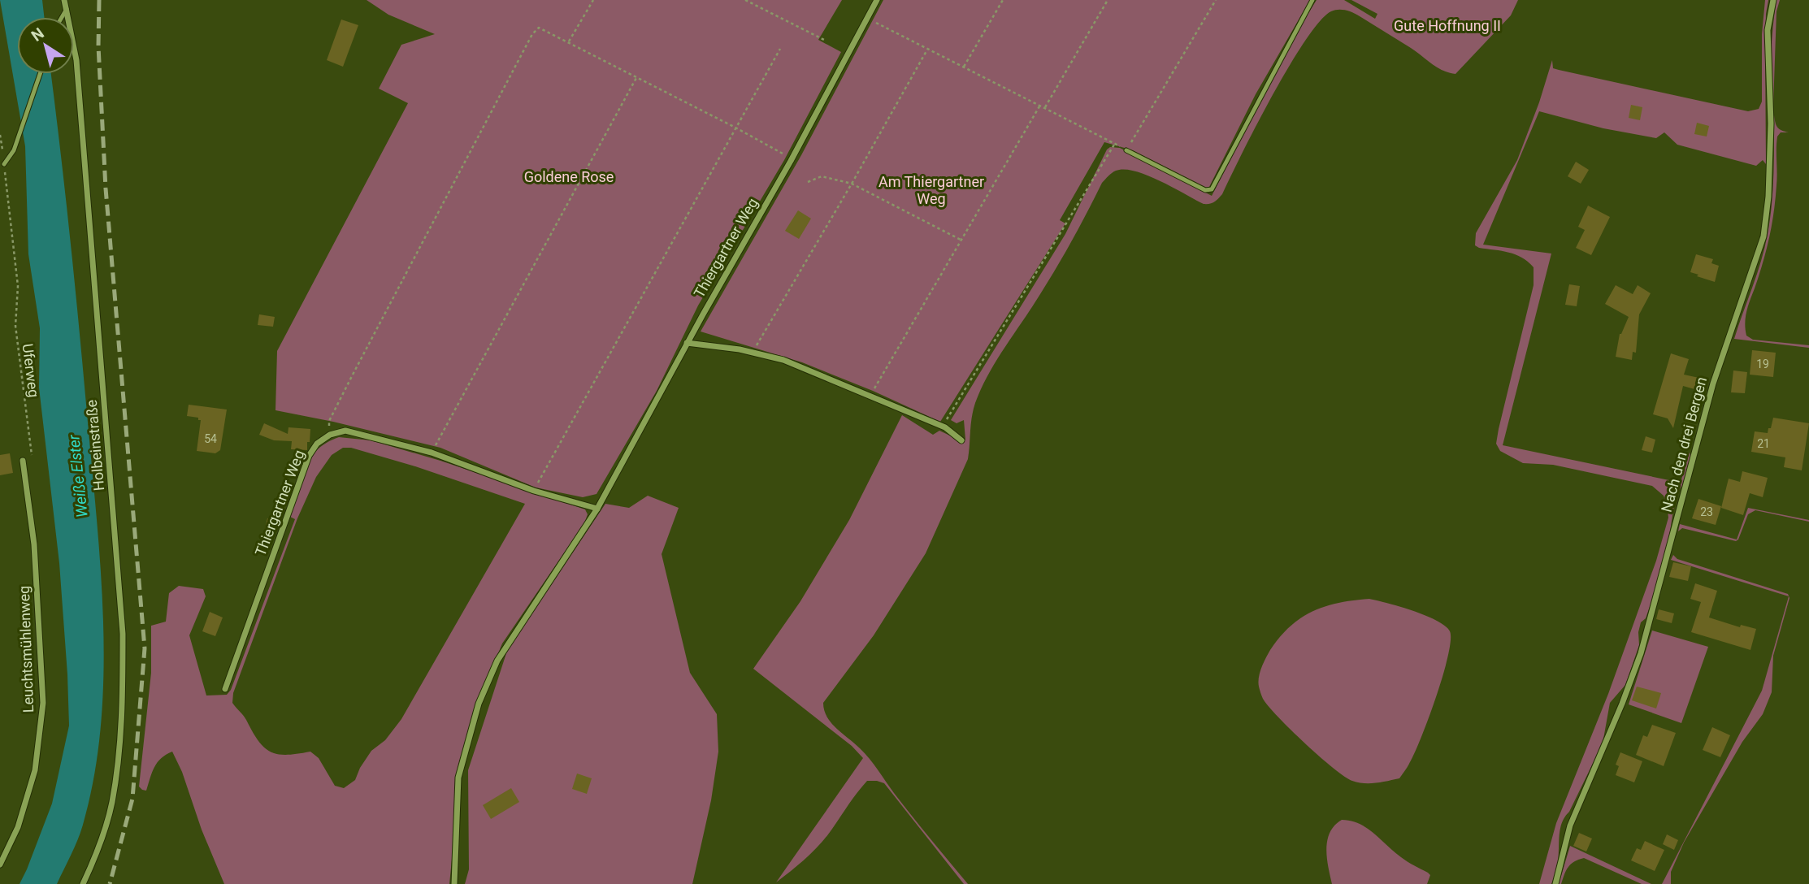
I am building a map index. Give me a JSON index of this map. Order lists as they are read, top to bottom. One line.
{"streets":{"street":["Thiergartner Weg","Nach den drei Bergen","Holbeinstraße","Leuchtsmühlenweg"],"path":["Uferweg"]},"water":["Weiße Elster"],"parks":["Gute Hoffnung II","Goldene Rose","Am Thiergartner Weg"],"house_numbers":["19","54","21","23"],"north":"top left"}
